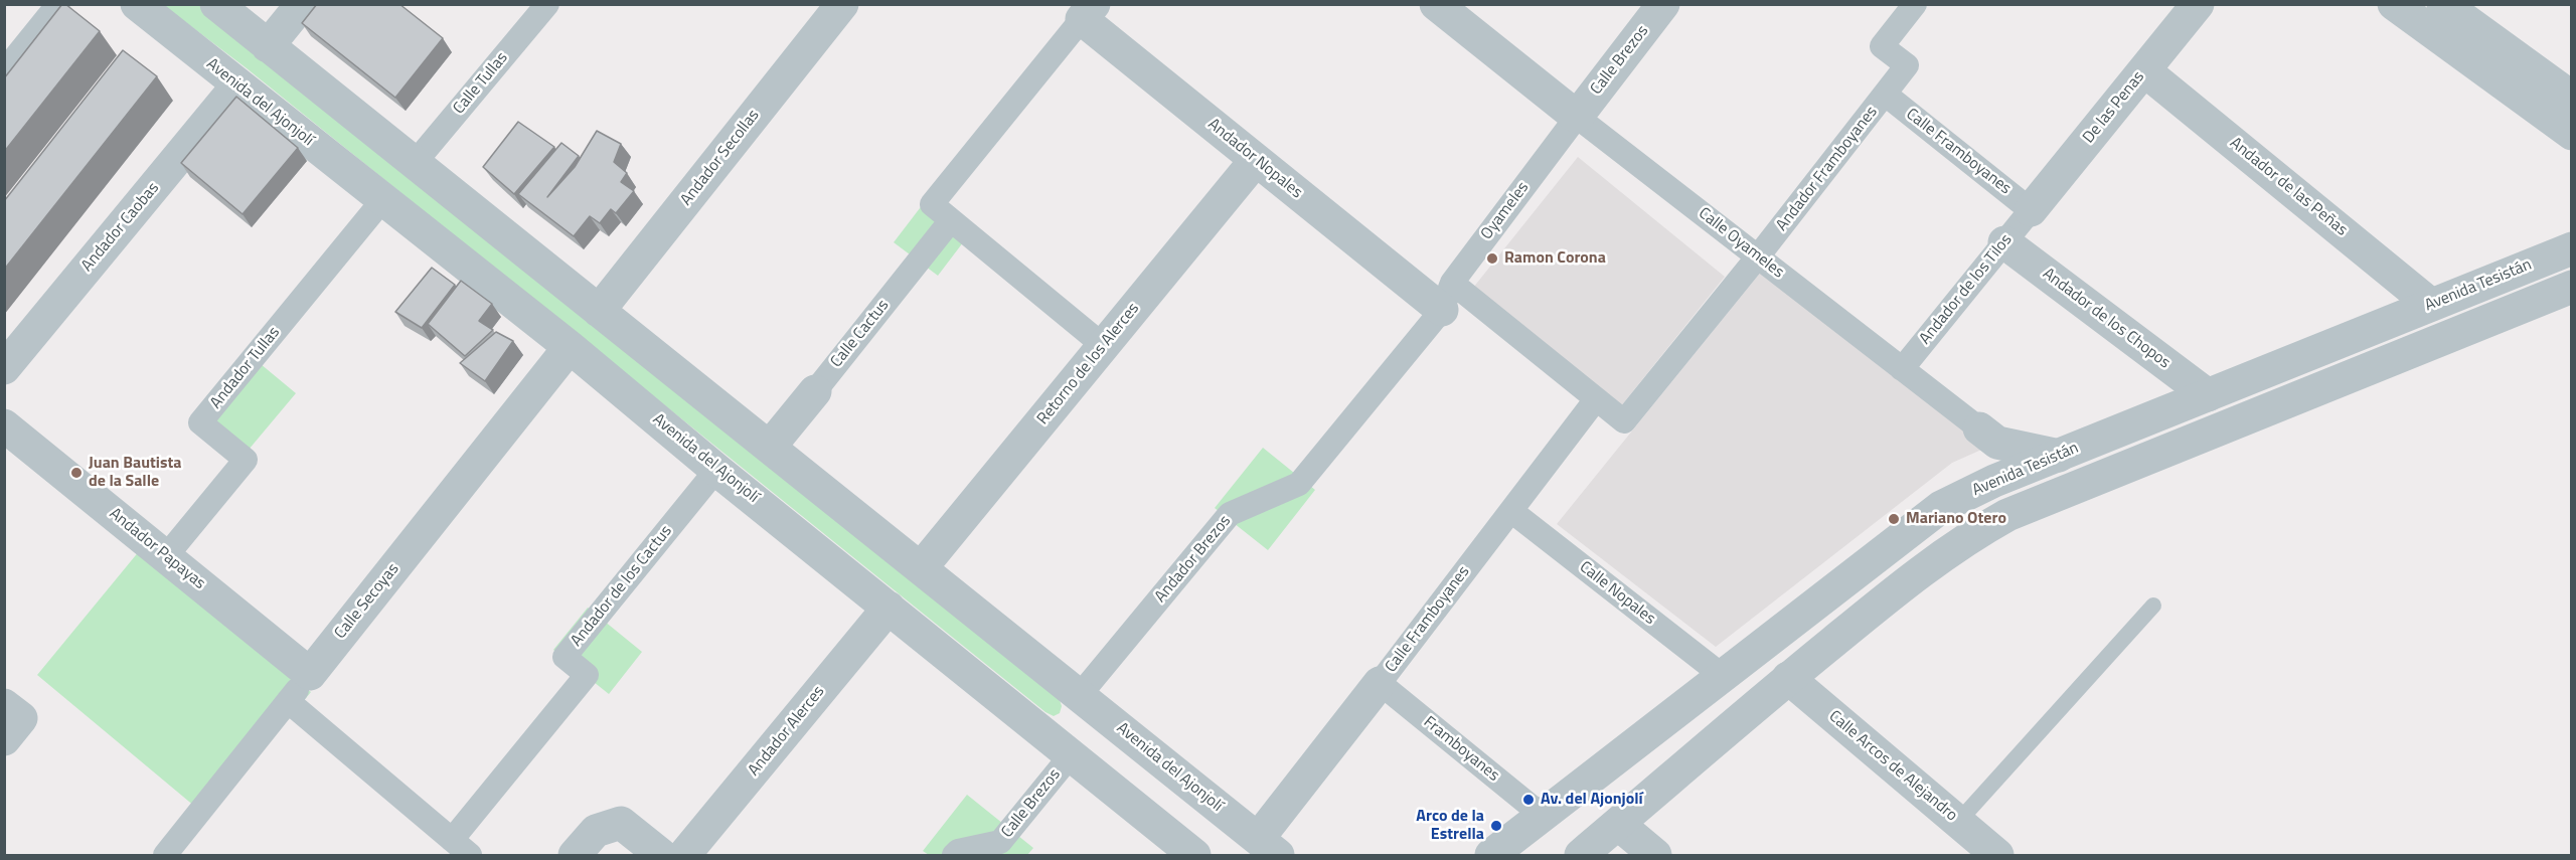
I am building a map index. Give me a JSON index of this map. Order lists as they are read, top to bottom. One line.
{"streets":{"street":["Calle Brezos","Calle Tullas","Avenida del Ajonjolí","De las Penas","Calle Framboyanes","Andador Secollas","Andador Nopales","Andador Framboyanes","Andador de las Peñas","Oyameles","Andador Caobas","Calle Oyameles","Avenida Tesistán","Andador de los Tilos","Andador de los Chopos","Calle Cactus","Retorno de los Alerces","Andador Tullas","Andador Papayas","Andador Brezos","Andador de los Cactus","Calle Nopales","Calle Secoyas","Andador Alerces","Framboyanes","Calle Arcos de Alejandro"]},"crossings":[["Calle Brezos","Avenida del Ajonjolí"],["Calle Brezos","Oyameles"],["Calle Brezos","Calle Oyameles"],["Calle Tullas","Avenida del Ajonjolí"],["Avenida del Ajonjolí","Calle Framboyanes"],["Avenida del Ajonjolí","Andador Secollas"],["Avenida del Ajonjolí","Andador Caobas"],["Avenida del Ajonjolí","Calle Cactus"],["Avenida del Ajonjolí","Retorno de los Alerces"],["Avenida del Ajonjolí","Andador Tullas"],["Avenida del Ajonjolí","Andador Brezos"],["Avenida del Ajonjolí","Andador de los Cactus"],["Avenida del Ajonjolí","Calle Secoyas"],["Avenida del Ajonjolí","Andador Alerces"],["De las Penas","Calle Framboyanes"],["De las Penas","Andador de las Peñas"],["De las Penas","Andador de los Tilos"],["Calle Framboyanes","Andador Nopales"],["Calle Framboyanes","Andador Framboyanes"],["Calle Framboyanes","Andador de los Tilos"],["Calle Framboyanes","Calle Nopales"],["Calle Framboyanes","Framboyanes"],["Andador Nopales","Andador Framboyanes"],["Andador Nopales","Oyameles"],["Andador Nopales","Retorno de los Alerces"],["Andador Nopales","Andador Brezos"],["Andador Framboyanes","Calle Oyameles"],["Andador de las Peñas","Avenida Tesistán"],["Oyameles","Calle Oyameles"],["Oyameles","Andador Brezos"],["Calle Oyameles","Avenida Tesistán"],["Calle Oyameles","Andador de los Tilos"],["Avenida Tesistán","Andador de los Chopos"],["Avenida Tesistán","Calle Nopales"],["Avenida Tesistán","Framboyanes"],["Avenida Tesistán","Calle Arcos de Alejandro"],["Andador de los Tilos","Andador de los Chopos"],["Andador Tullas","Andador Papayas"],["Andador Papayas","Calle Secoyas"]],"places":["Ramon Corona","Juan Bautista de la Salle","Mariano Otero","Av. del Ajonjolí","Arco de la Estrella"]}
